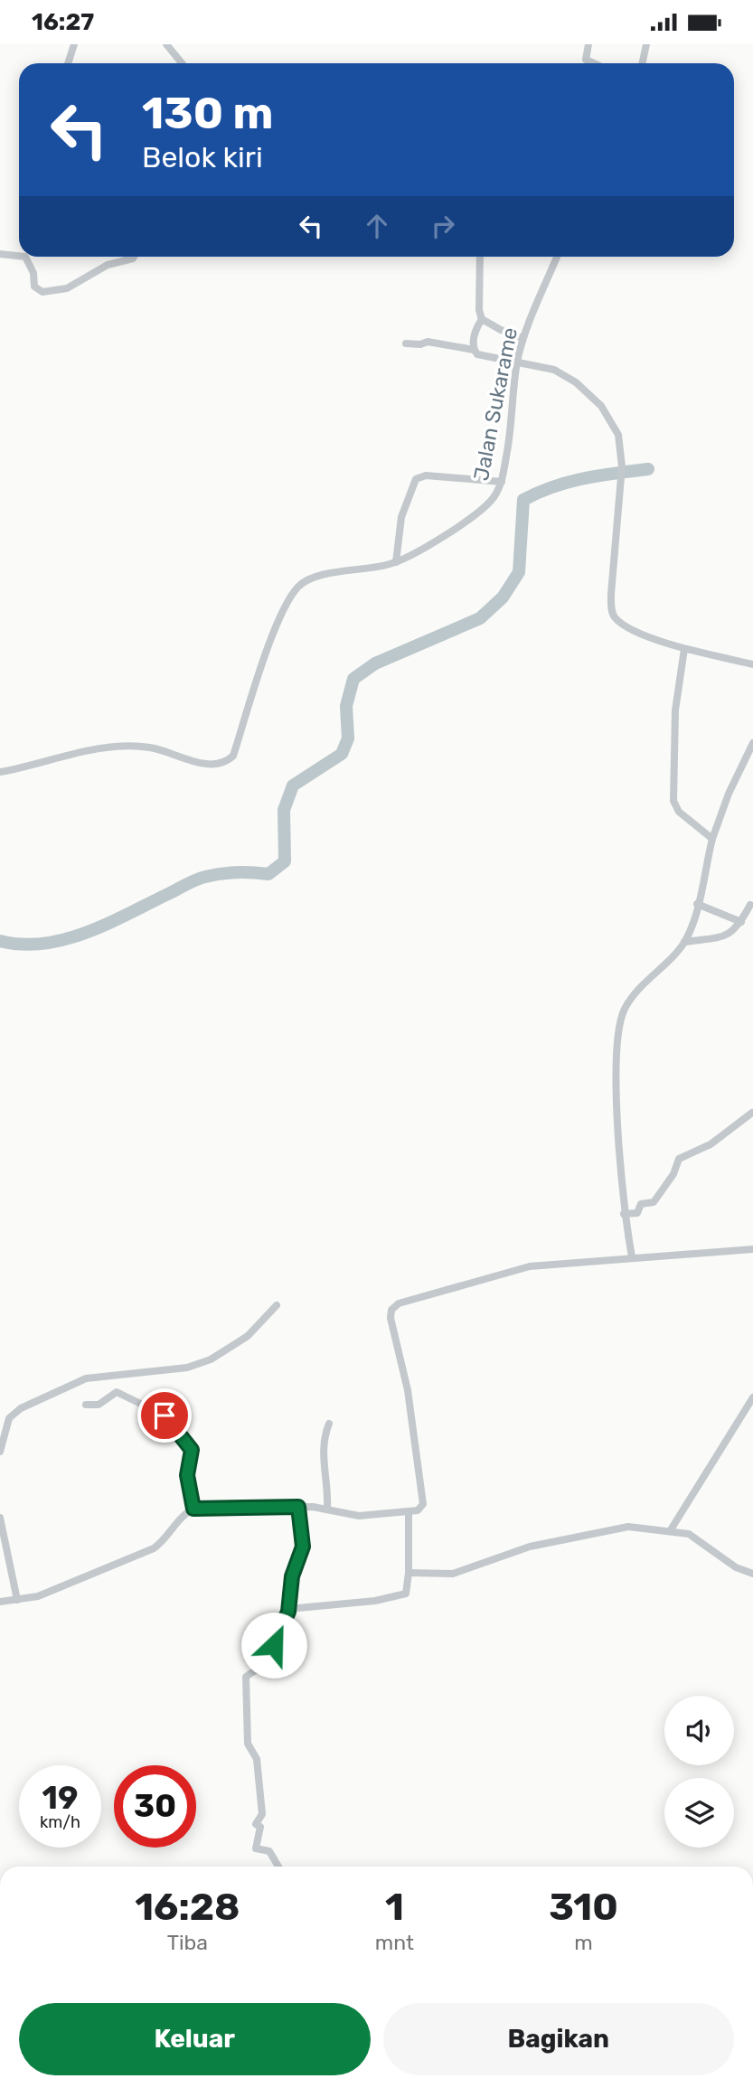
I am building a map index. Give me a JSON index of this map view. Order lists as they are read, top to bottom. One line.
{"streets":{"street":["Jalan Sukarame"]},"page":{"status":"16:27","turn":["130 m","Belok kiri"],"speed":"19 km/h","limit":"30","eta":["16:28","Tiba","1","mnt","310","m"],"buttons":["Keluar","Bagikan"]}}
